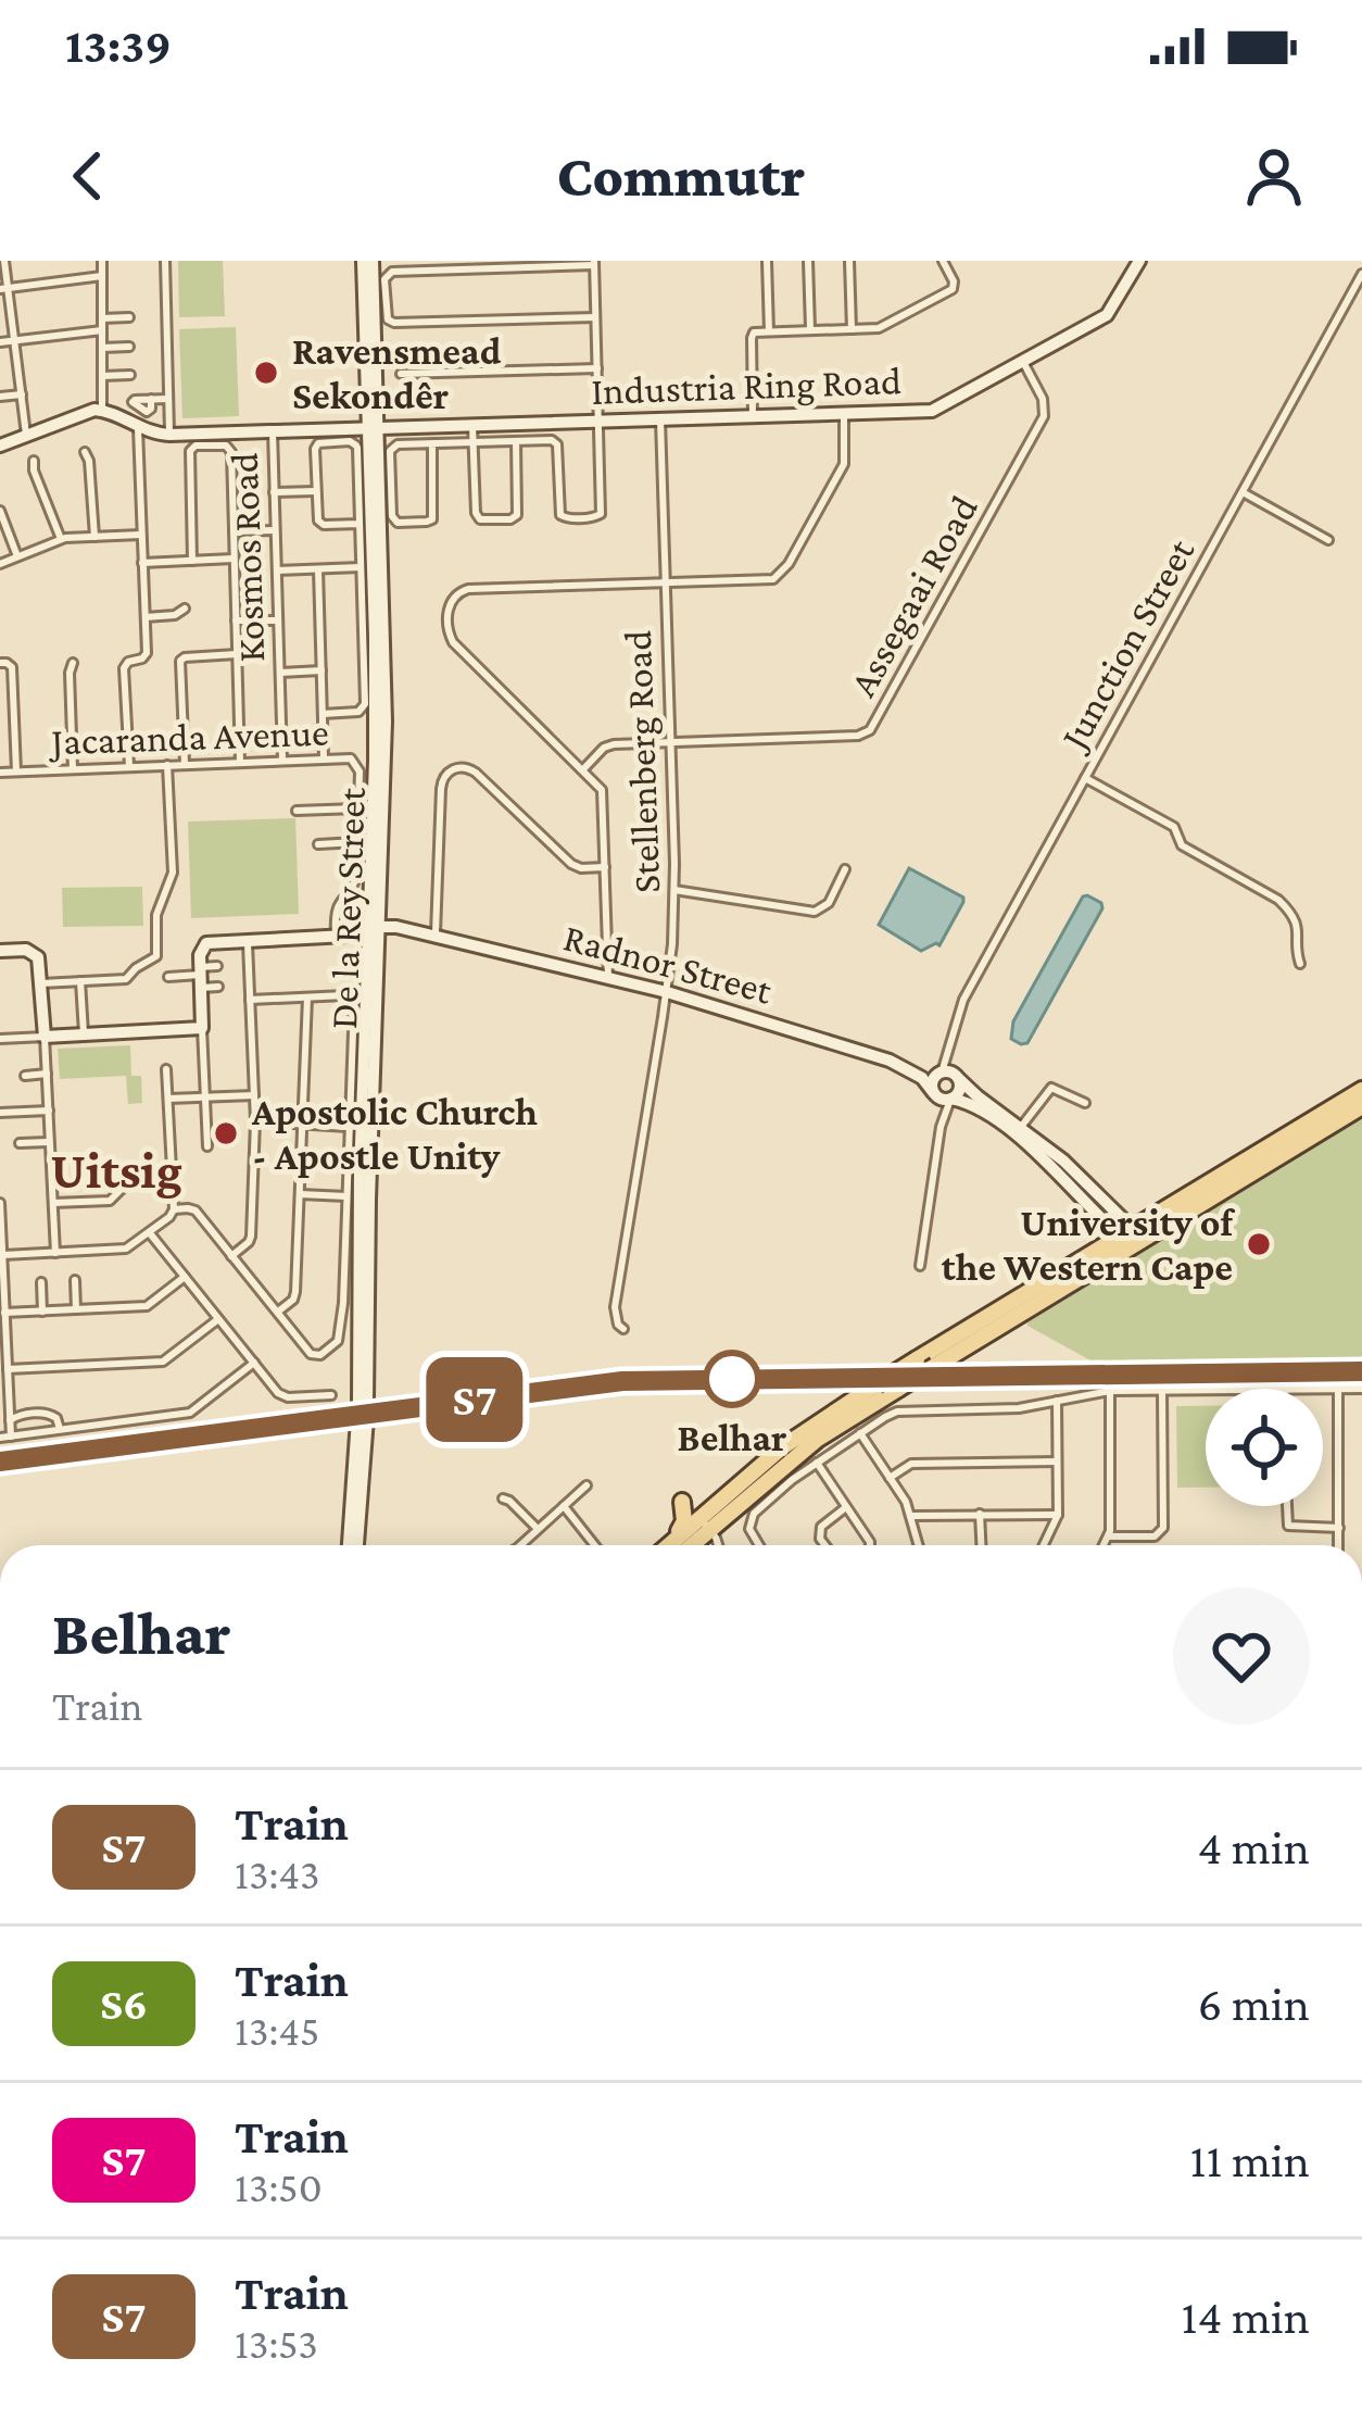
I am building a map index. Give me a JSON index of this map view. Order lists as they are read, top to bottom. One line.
{"streets":{"street":["Industria Ring Road","Kosmos Road","Assegaai Road","Junction Street","Jacaranda Avenue","Stellenberg Road","De la Rey Street","Radnor Street"]},"crossings":[["Industria Ring Road","Kosmos Road"],["Industria Ring Road","Assegaai Road"],["Industria Ring Road","Stellenberg Road"],["Industria Ring Road","De la Rey Street"],["Kosmos Road","Jacaranda Avenue"],["Assegaai Road","Stellenberg Road"],["Junction Street","Radnor Street"],["Jacaranda Avenue","Radnor Street"],["Stellenberg Road","Radnor Street"],["De la Rey Street","Radnor Street"]],"districts":["Uitsig"],"places":["Ravensmead Sekondêr","Apostolic Church - Apostle Unity","University of the Western Cape","Belhar"],"page":{"status":"13:39","header":"Commutr","on_map":"S7","heading":["Belhar","Train"],"list":[{"mark":"S7","name":"Train","note":"13:43","value":"4 min"},{"mark":"S6","name":"Train","note":"13:45","value":"6 min"},{"mark":"S7","name":"Train","note":"13:50","value":"11 min"},{"mark":"S7","name":"Train","note":"13:53","value":"14 min"}]}}
